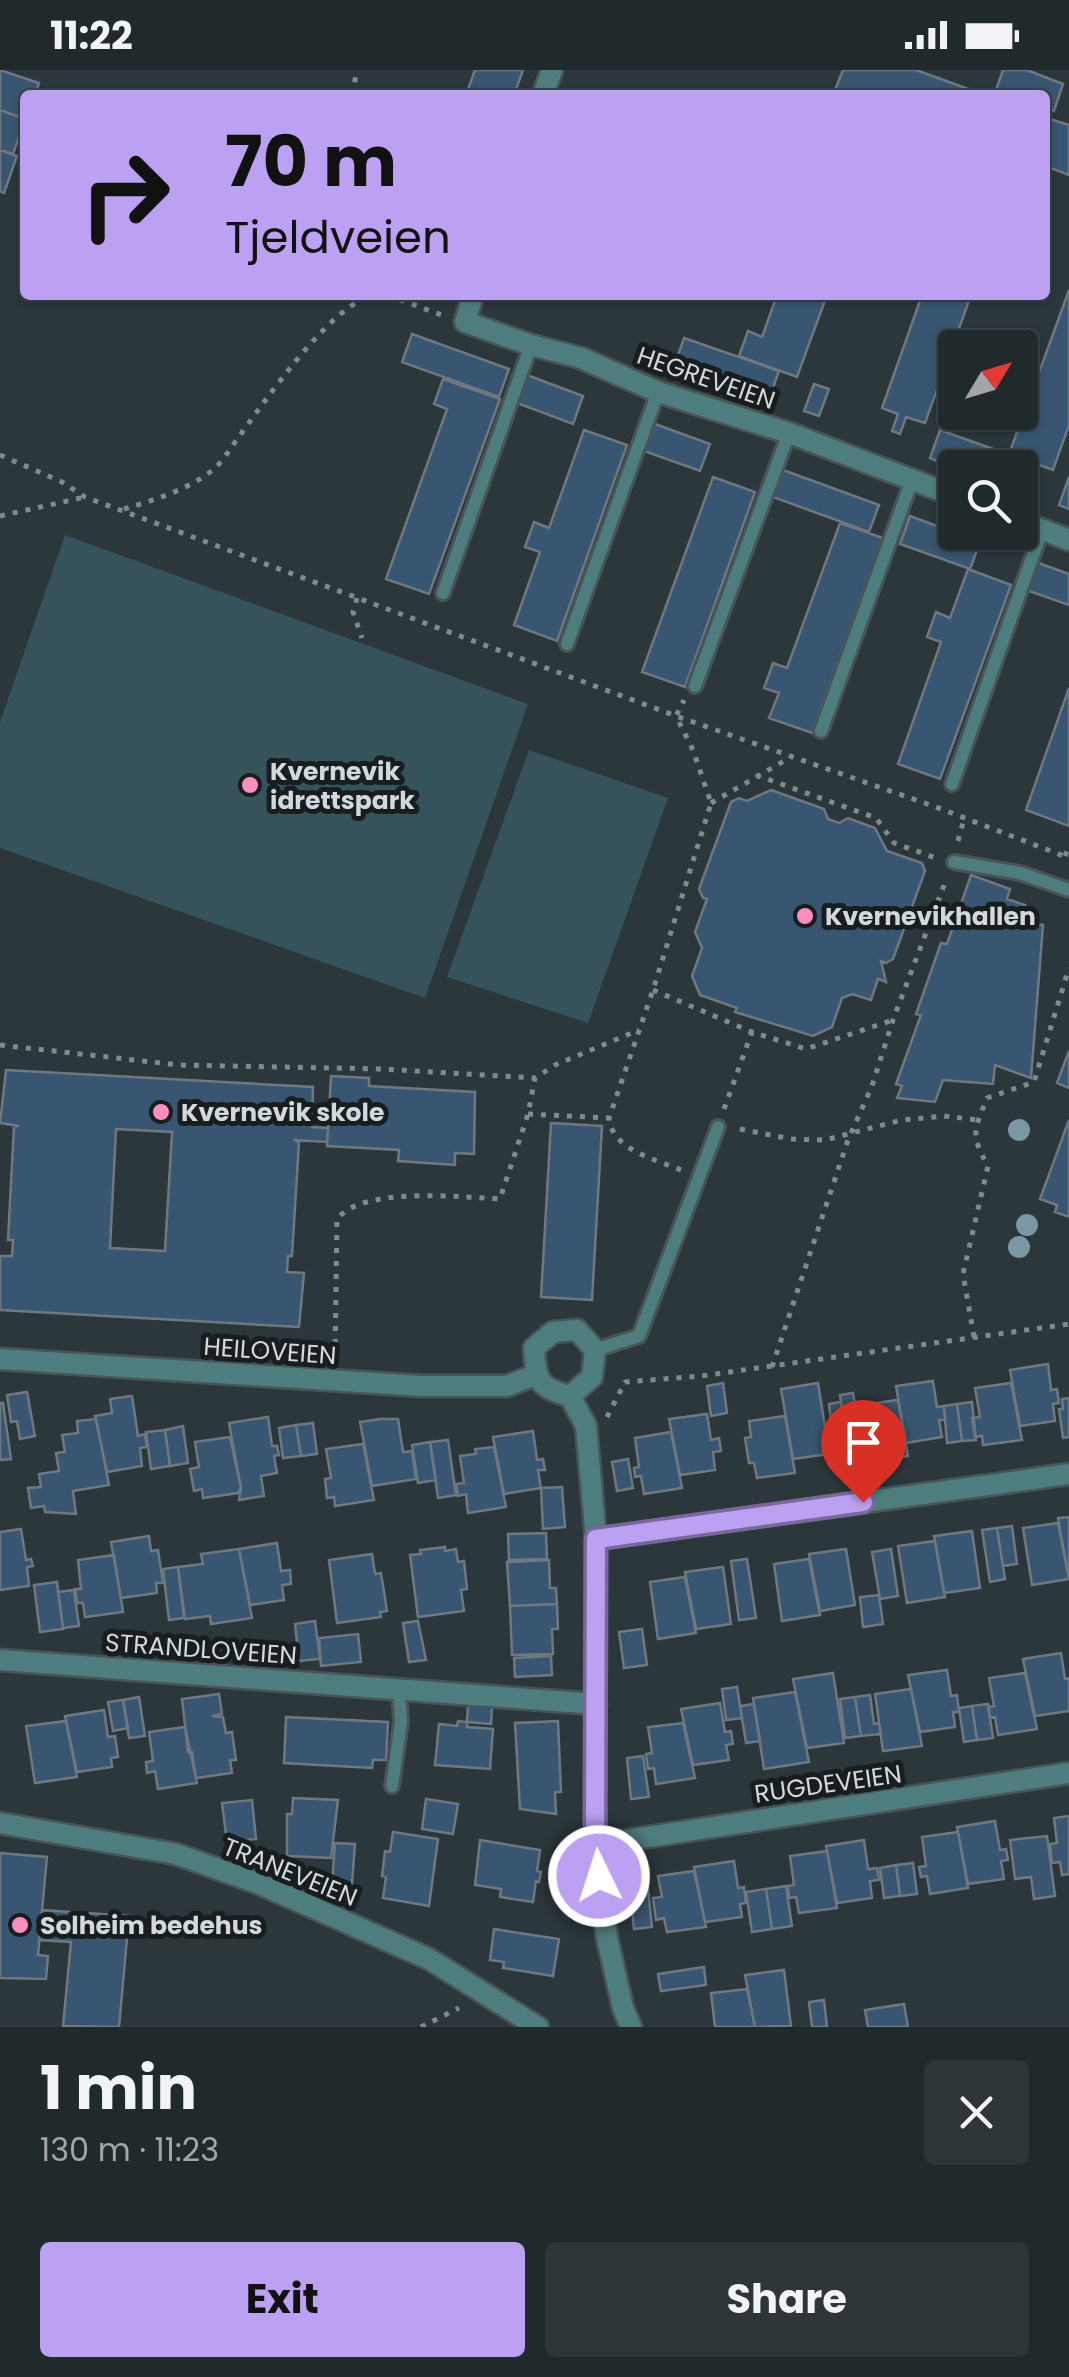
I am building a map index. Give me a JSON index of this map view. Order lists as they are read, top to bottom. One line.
{"streets":{"street":["HEGREVEIEN","HEILOVEIEN","STRANDLOVEIEN","RUGDEVEIEN","TRANEVEIEN"]},"places":["Kvernevik idrettspark","Kvernevikhallen","Kvernevik skole","Solheim bedehus"],"north":"top right","page":{"status":"11:22","turn":["70 m","Tjeldveien"],"heading":["1 min","130 m · 11:23"],"buttons":["Exit","Share"]}}
